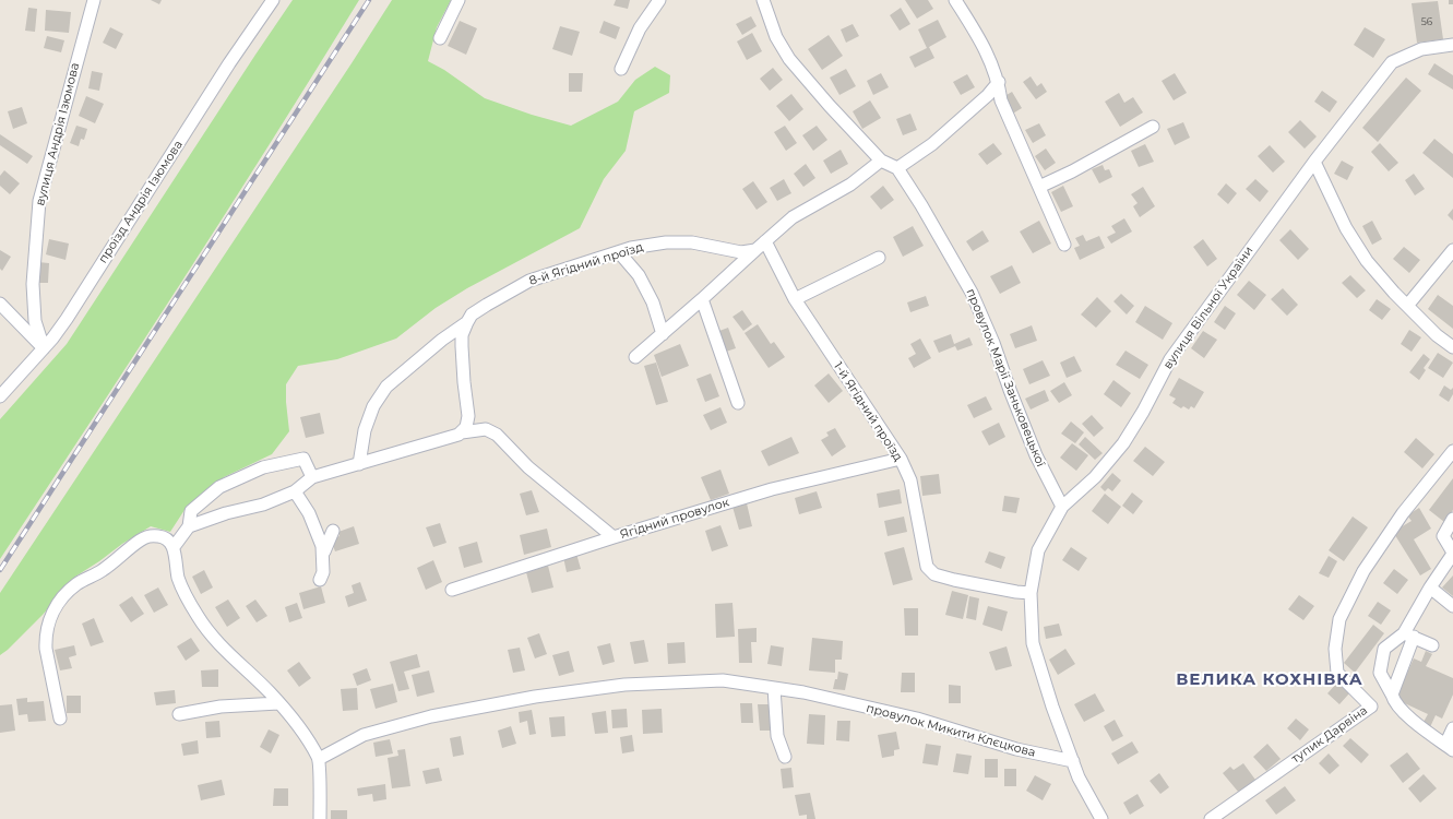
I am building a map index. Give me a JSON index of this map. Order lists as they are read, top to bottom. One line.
{"streets":{"street":["вулиця Андрія Ізюмова","проїзд Андрія Ізюмова","8-й Ягідний проїзд","вулиця Вільної України","провулок Марії Заньковецької","1-й Ягідний проїзд","Ягідний провулок","провулок Микити Клєцкова","тупик Дарвіна"]},"crossings":[["вулиця Андрія Ізюмова","проїзд Андрія Ізюмова"],["вулиця Вільної України","провулок Марії Заньковецької"],["вулиця Вільної України","1-й Ягідний проїзд"],["вулиця Вільної України","провулок Микити Клєцкова"],["1-й Ягідний проїзд","Ягідний провулок"]],"districts":["ВЕЛИКА КОХНІВКА"],"house_numbers":["56"]}
